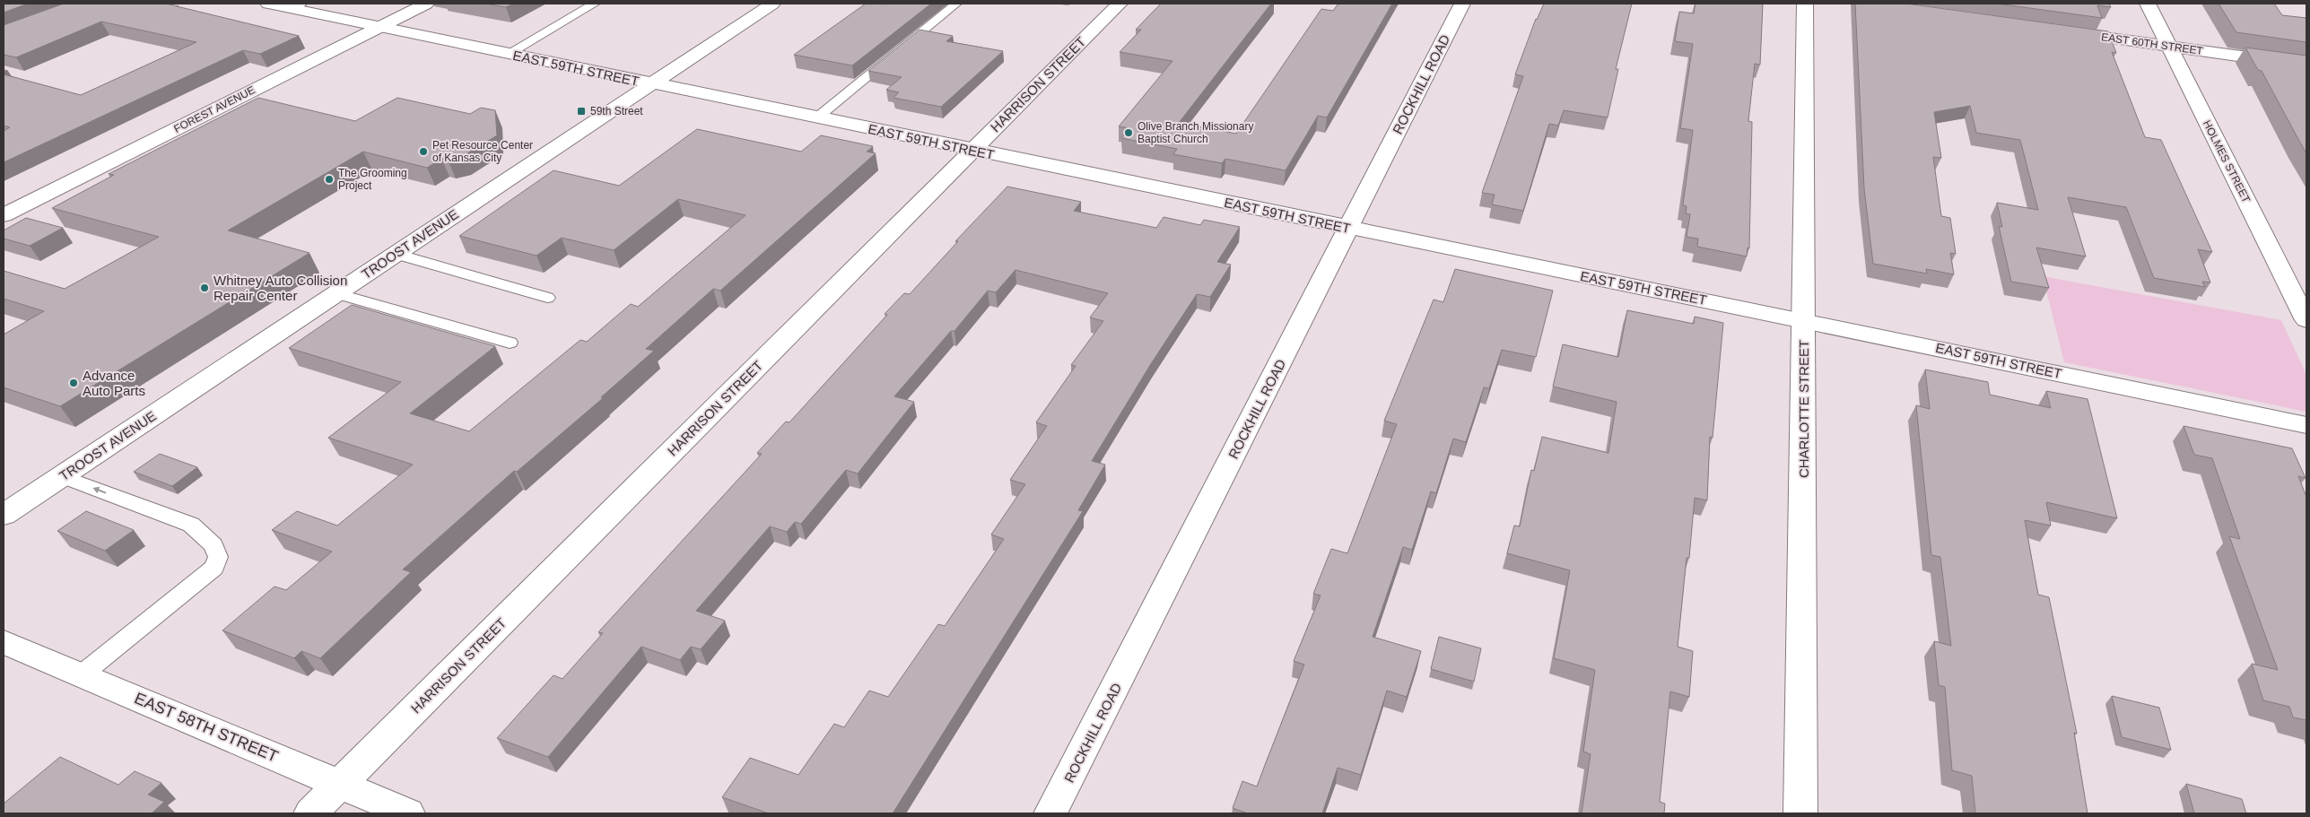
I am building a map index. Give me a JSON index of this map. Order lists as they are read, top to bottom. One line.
{"streets":{"street":["EAST 60TH STREET","EAST 59TH STREET","HARRISON STREET","ROCKHILL ROAD","FOREST AVENUE","HOLMES STREET","TROOST AVENUE","CHARLOTTE STREET","EAST 58TH STREET"]},"crossings":[["EAST 60TH STREET","HOLMES STREET"],["EAST 59TH STREET","HARRISON STREET"],["EAST 59TH STREET","ROCKHILL ROAD"],["EAST 59TH STREET","FOREST AVENUE"],["EAST 59TH STREET","TROOST AVENUE"],["EAST 59TH STREET","CHARLOTTE STREET"],["HARRISON STREET","EAST 58TH STREET"]],"places":{"transit":["59th Street"],"other":["Olive Branch Missionary Baptist Church","Pet Resource Center of Kansas City","The Grooming Project","Whitney Auto Collision Repair Center","Advance Auto Parts"]}}
